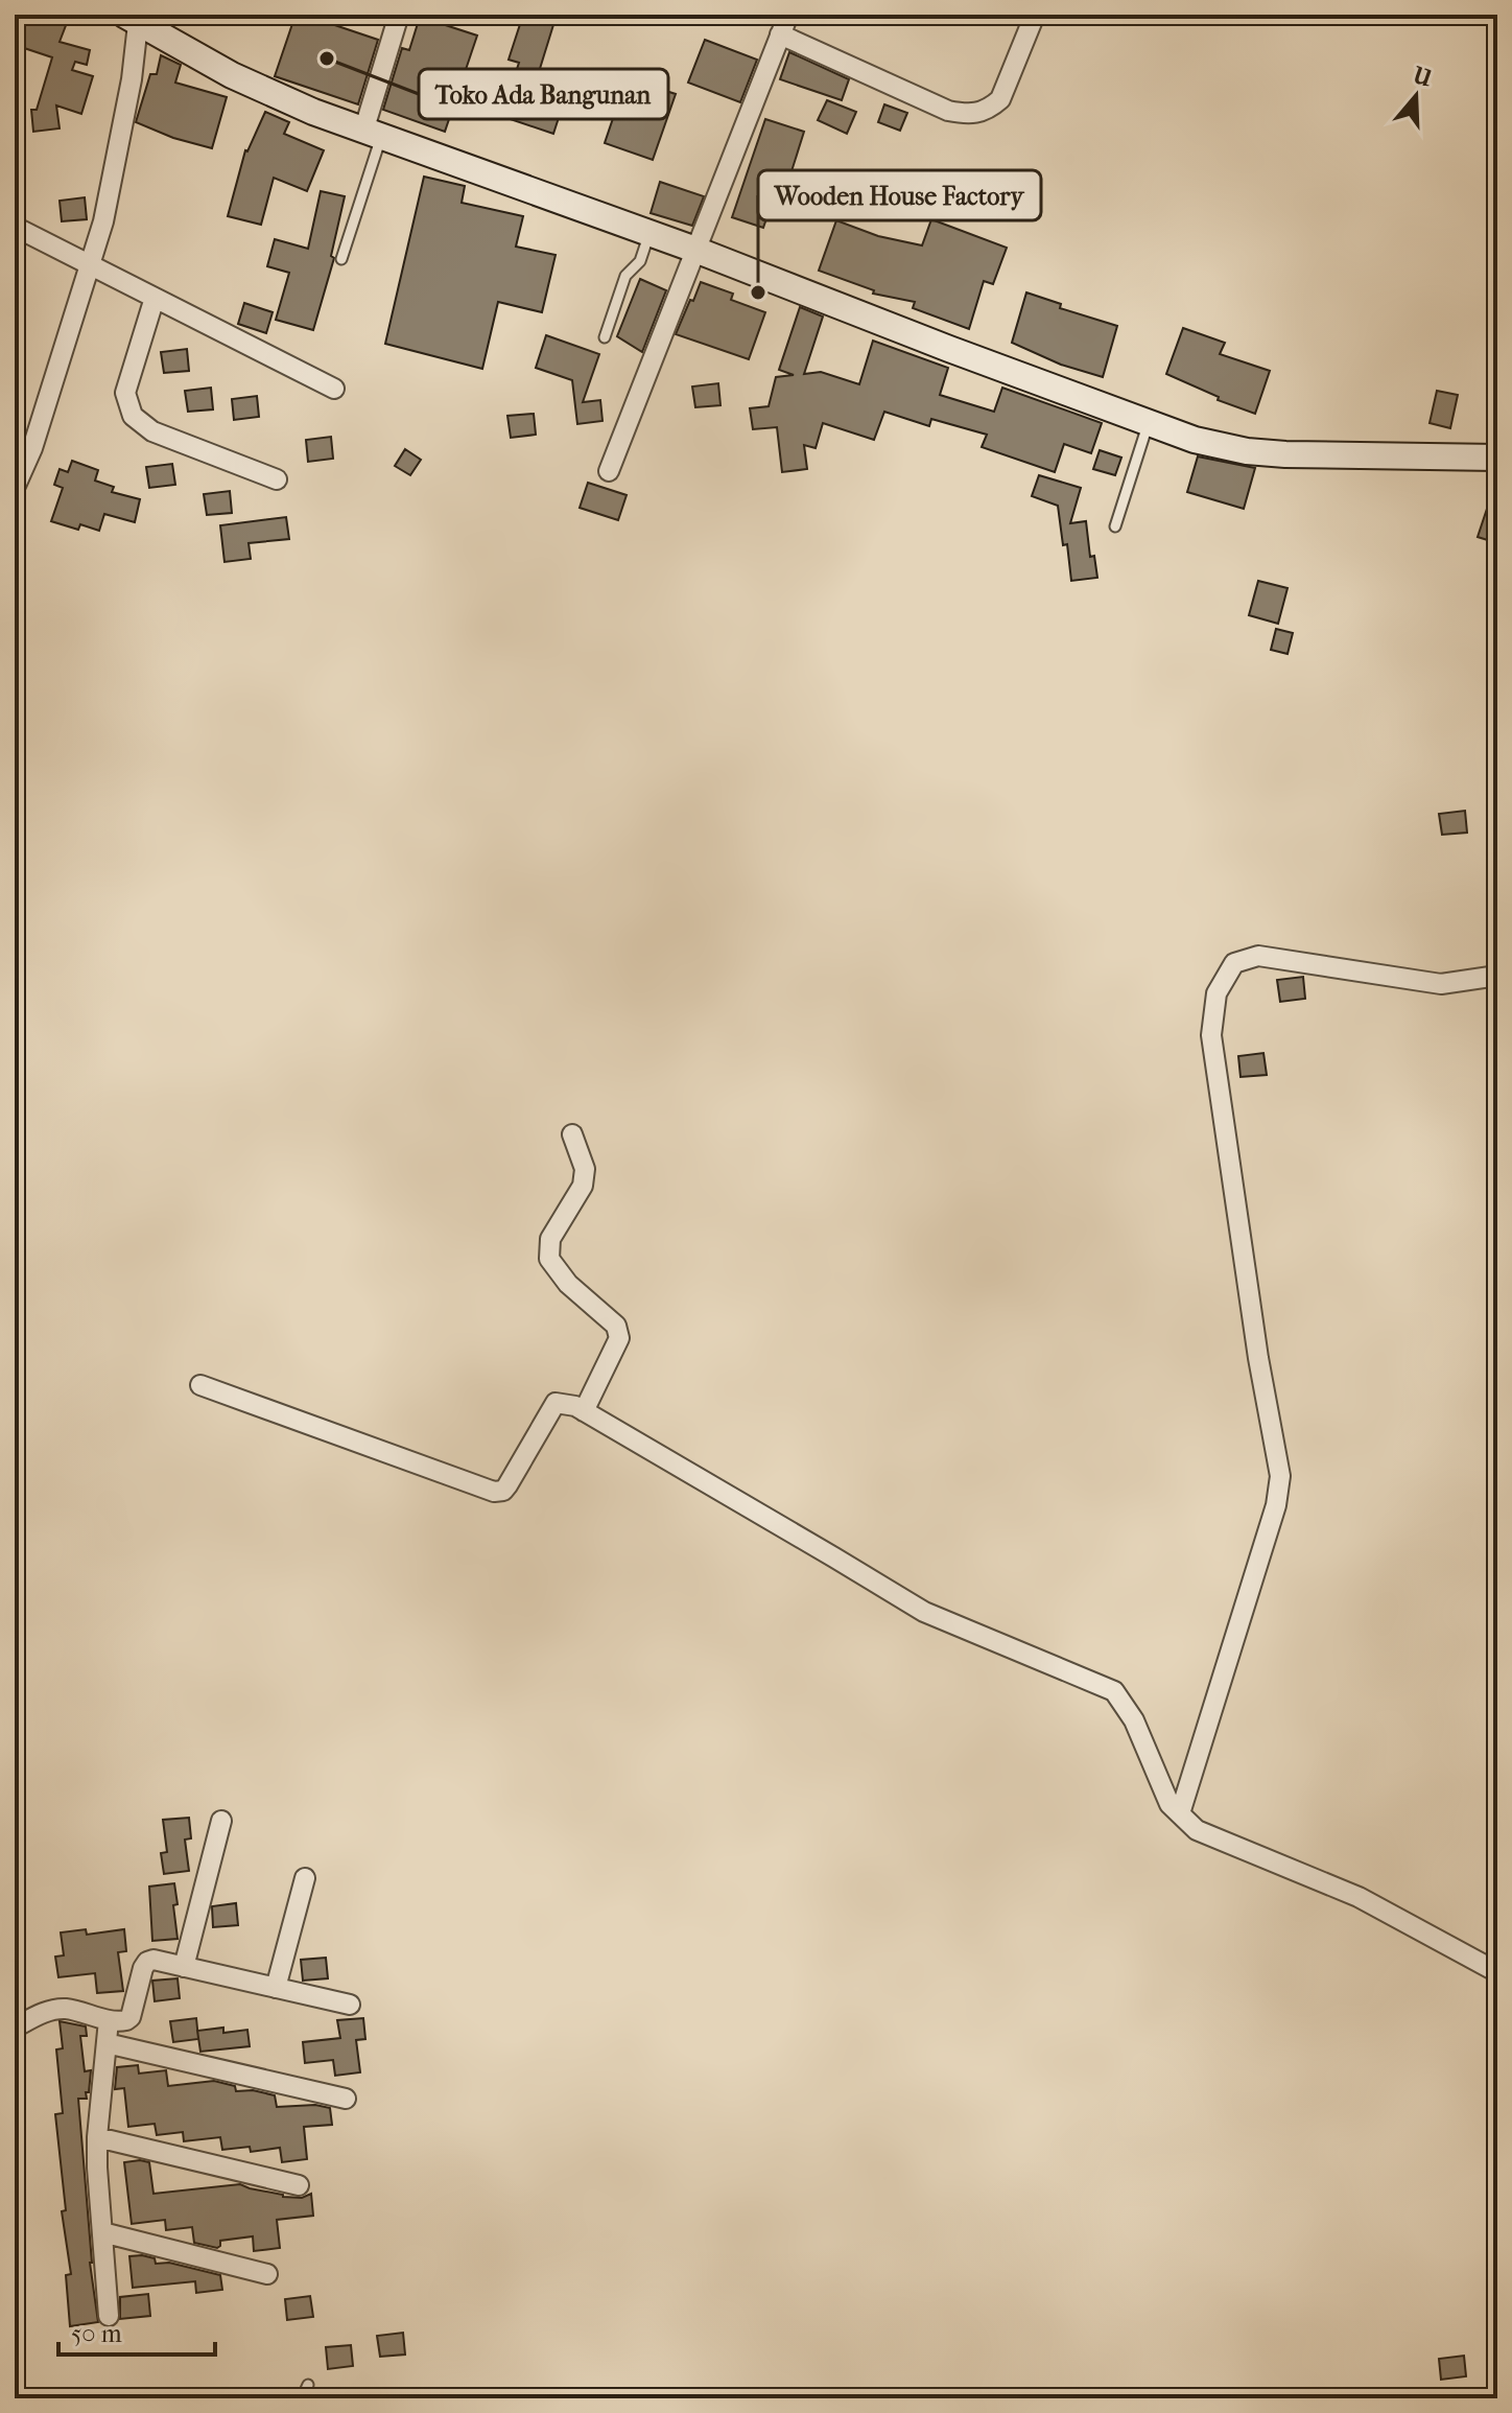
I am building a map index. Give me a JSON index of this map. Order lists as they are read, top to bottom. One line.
{"places":["Toko Ada Bangunan","Wooden House Factory"],"scale_bar":"50 m","north":"top"}
